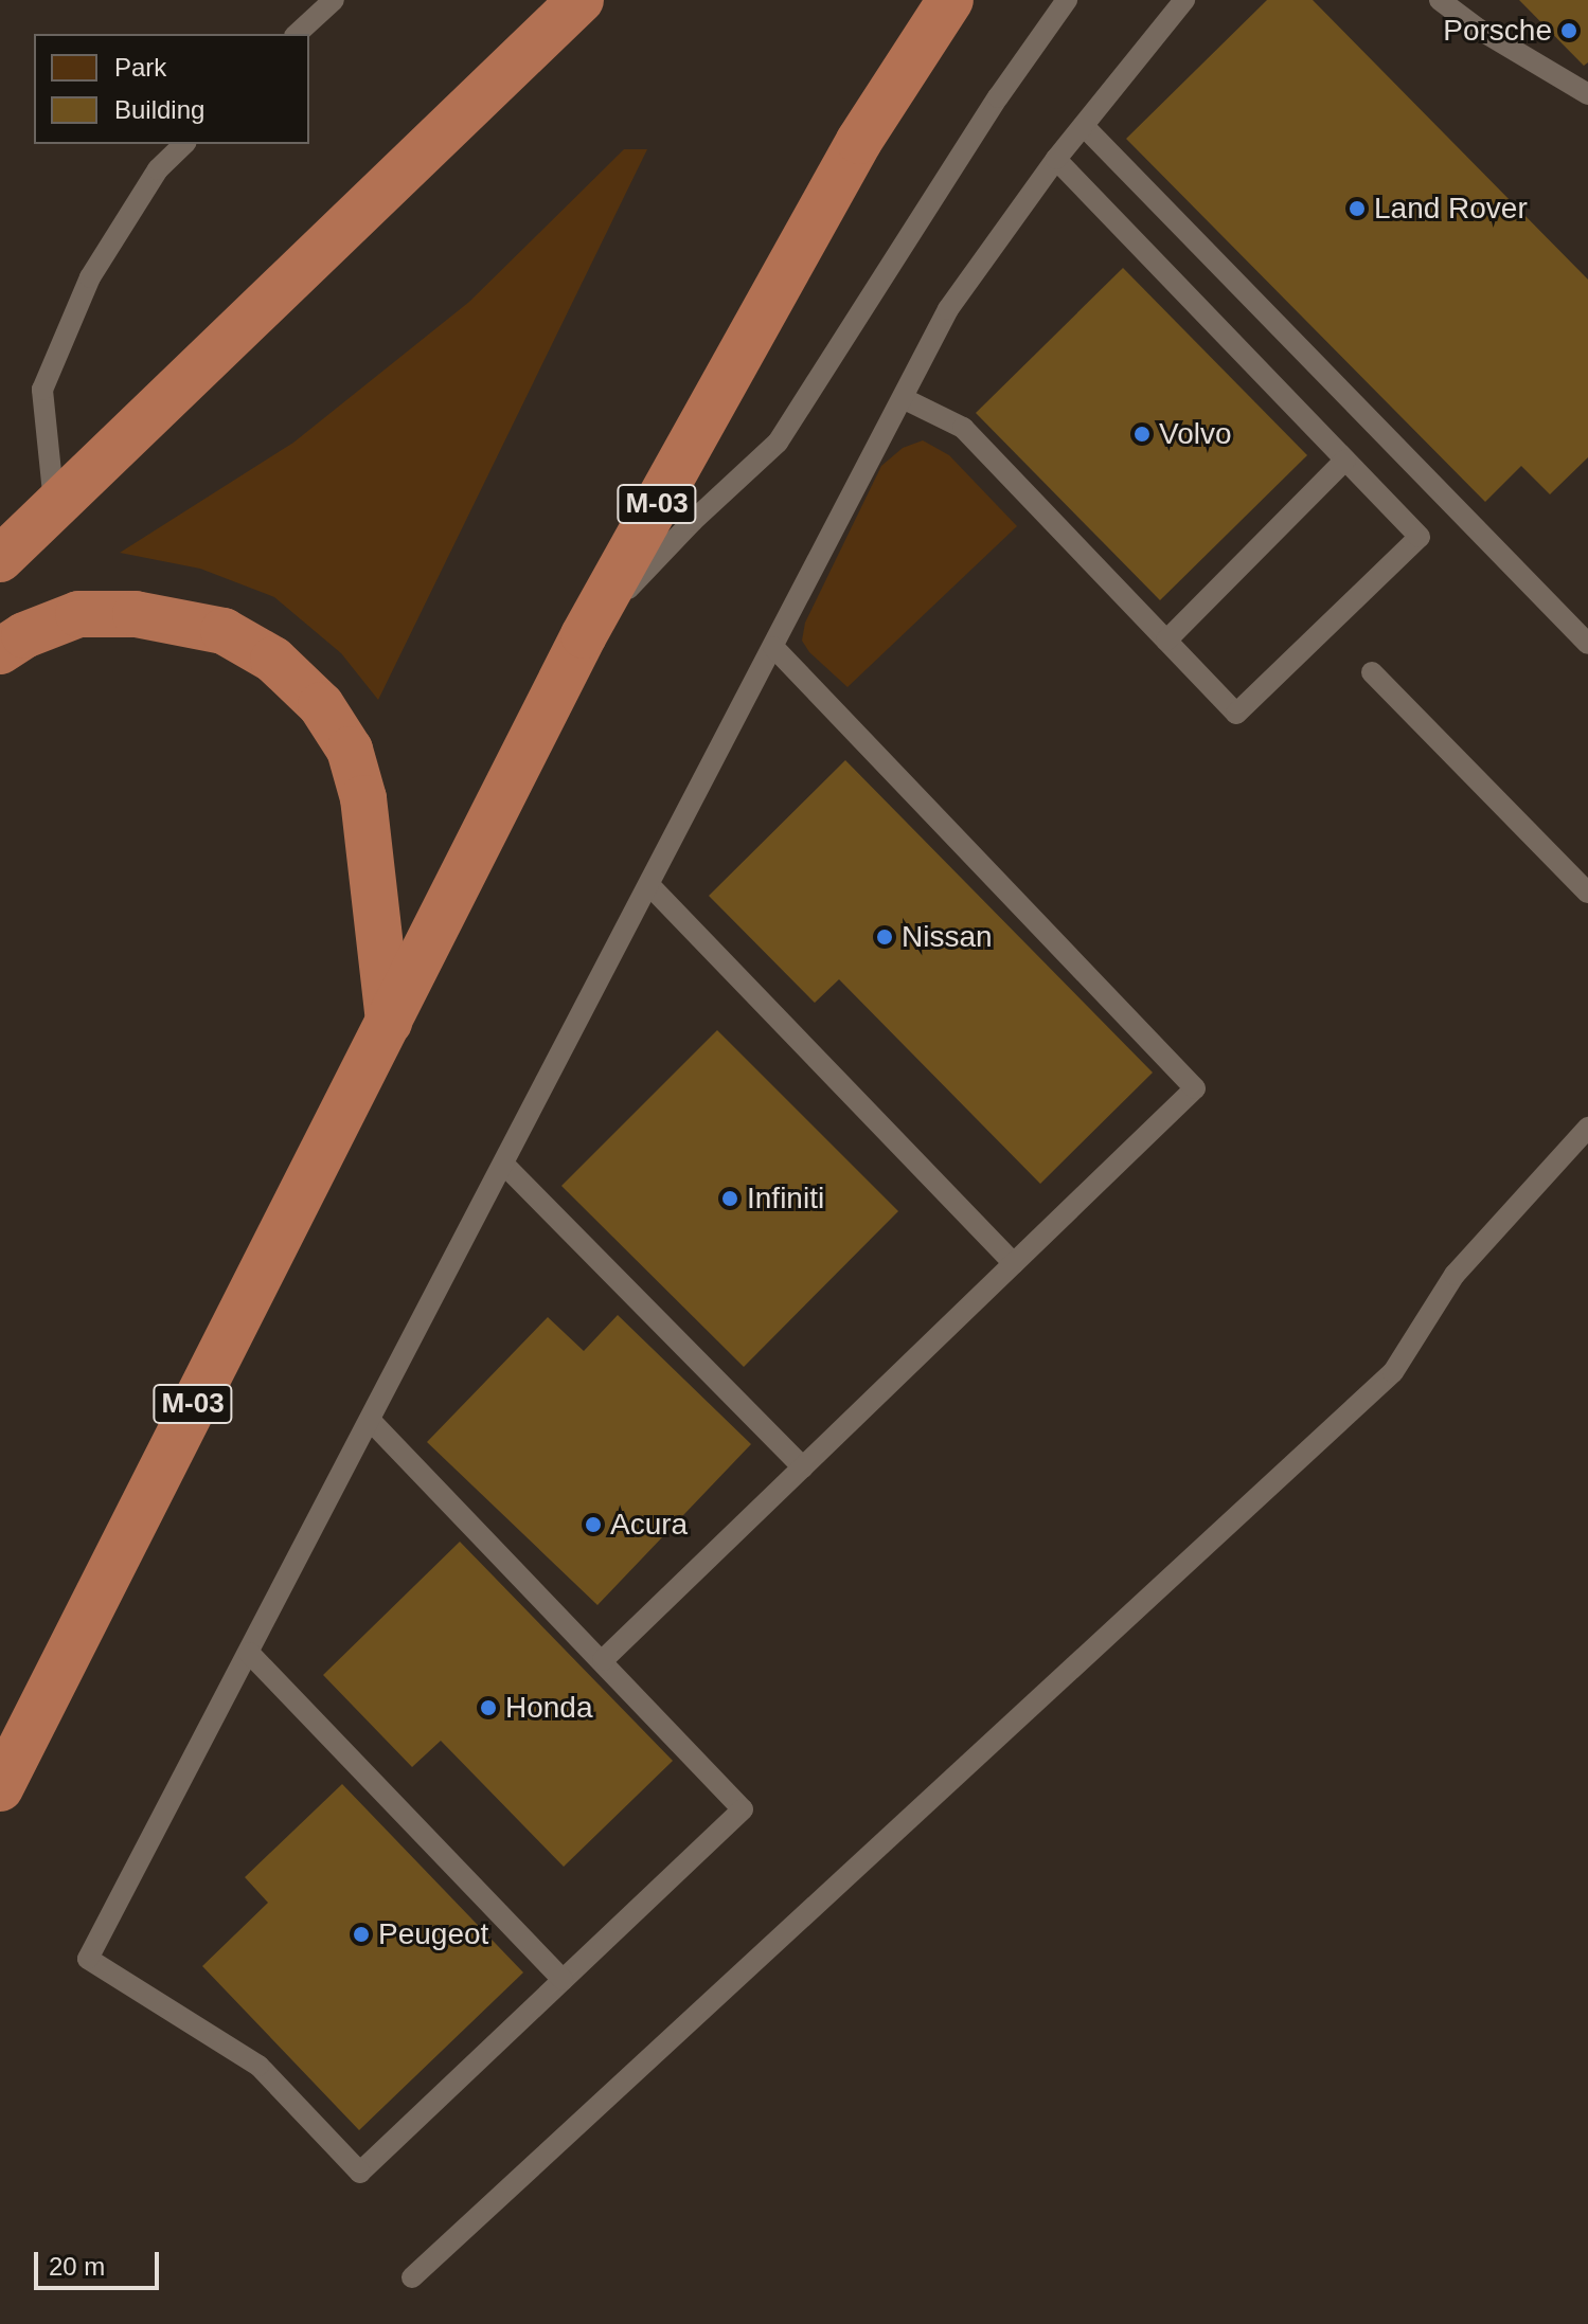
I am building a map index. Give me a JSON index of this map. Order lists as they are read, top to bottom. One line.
{"streets":{"highway":["М-03"]},"places":["Porsche","Land Rover","Volvo","Nissan","Infiniti","Acura","Honda","Peugeot"],"legend":["Park","Building"],"scale_bar":"20 m"}
